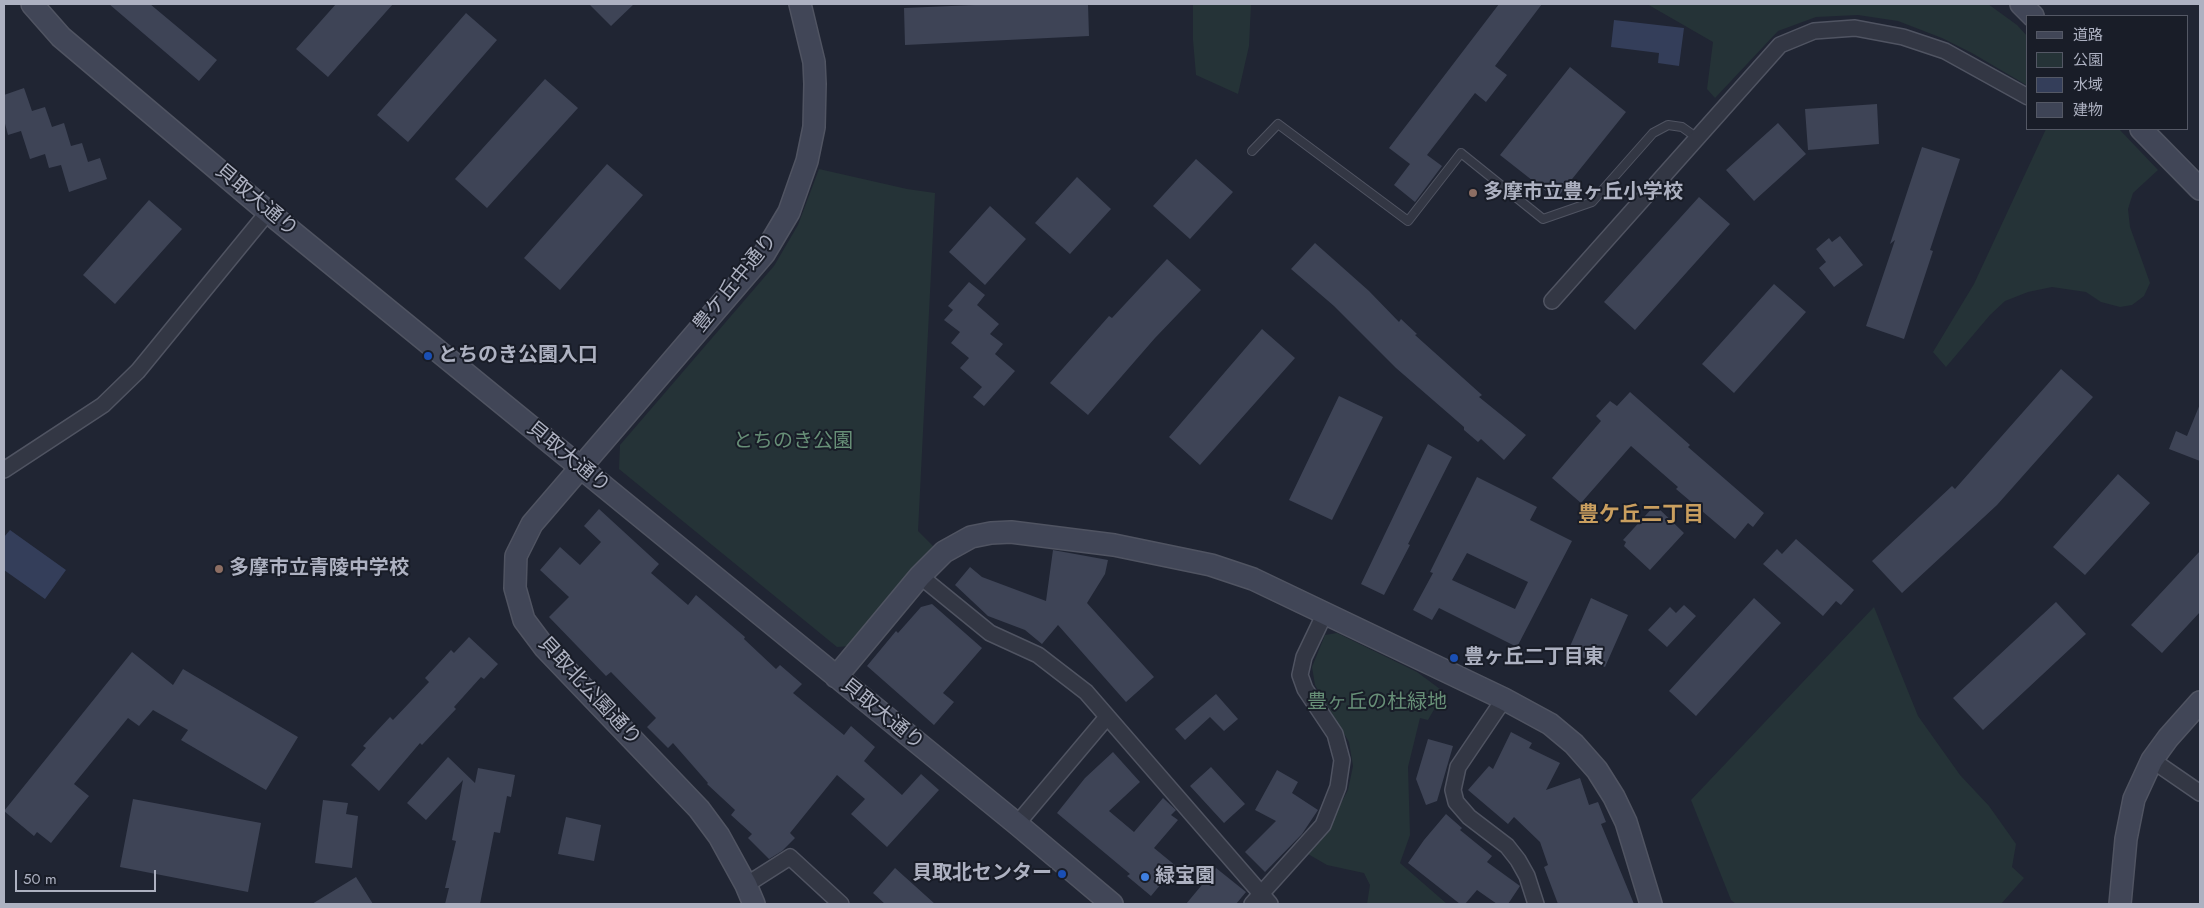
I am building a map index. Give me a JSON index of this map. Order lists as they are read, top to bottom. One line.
{"streets":{"street":["貝取大通り","豊ケ丘中通り","貝取北公園通り"]},"crossings":[["貝取大通り","豊ケ丘中通り"],["貝取大通り","貝取北公園通り"],["豊ケ丘中通り","貝取北公園通り"]],"districts":["豊ケ丘二丁目"],"parks":["とちのき公園","豊ヶ丘の杜緑地"],"places":["多摩市立豊ヶ丘小学校","とちのき公園入口","多摩市立青陵中学校","豊ヶ丘二丁目東","貝取北センター","緑宝園"],"legend":["道路","公園","水域","建物"],"scale_bar":"50 m"}
